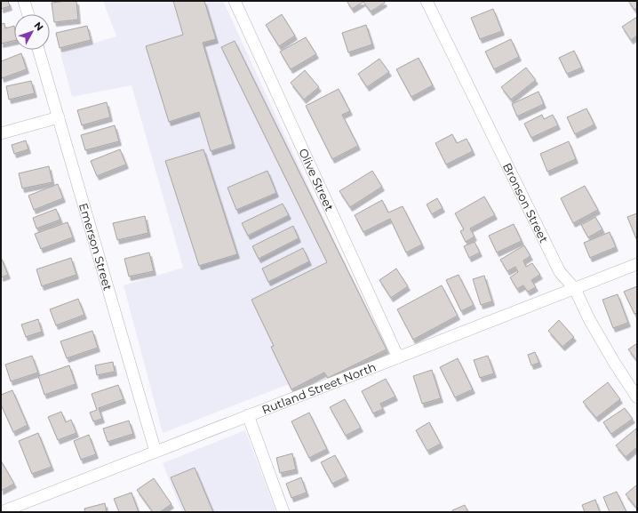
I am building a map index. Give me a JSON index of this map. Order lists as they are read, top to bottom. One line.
{"streets":{"street":["Olive Street","Bronson Street","Emerson Street","Rutland Street North"]},"crossings":[["Olive Street","Rutland Street North"],["Bronson Street","Rutland Street North"],["Emerson Street","Rutland Street North"]],"north":"top right"}
